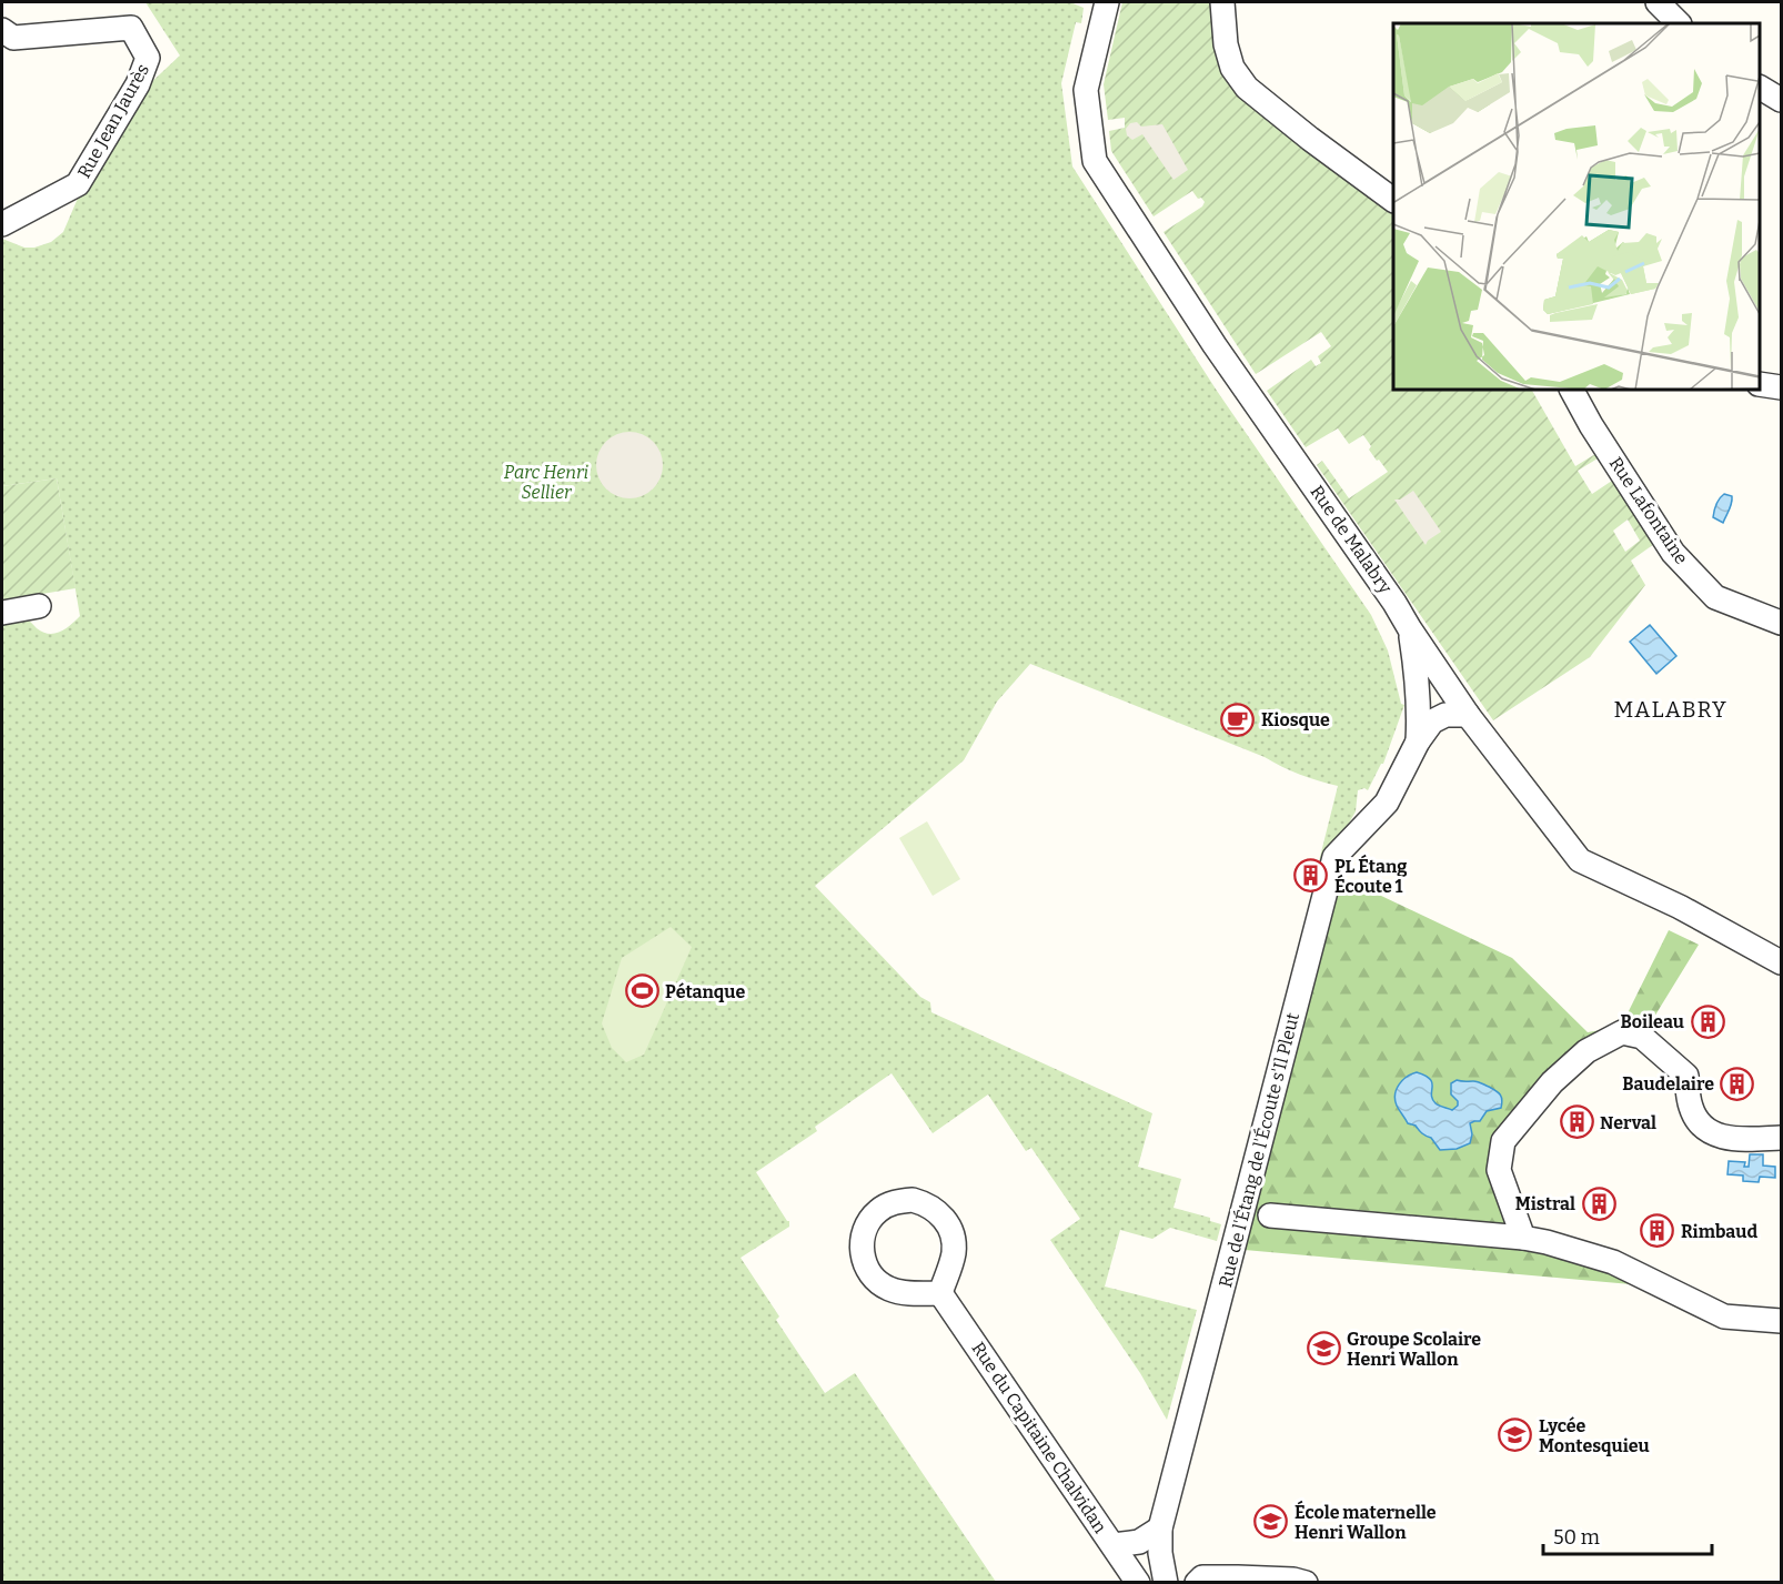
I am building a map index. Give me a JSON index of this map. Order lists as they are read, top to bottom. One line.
{"streets":{"street":["Rue Jean Jaurès","Rue Lafontaine","Rue de Malabry","Rue de l'Étang de l'Écoute s'Il Pleut","Rue du Capitaine Chalvidan"]},"crossings":[["Rue de Malabry","Rue de l'Étang de l'Écoute s'Il Pleut"]],"districts":["MALABRY"],"parks":["Parc Henri Sellier"],"places":{"cafe":["Kiosque"],"building":["PL Étang Écoute 1","Boileau","Baudelaire","Nerval","Mistral","Rimbaud"],"sports":["Pétanque"],"school or university":["Groupe Scolaire Henri Wallon","Lycée Montesquieu","École maternelle Henri Wallon"]},"scale_bar":"50 m"}
